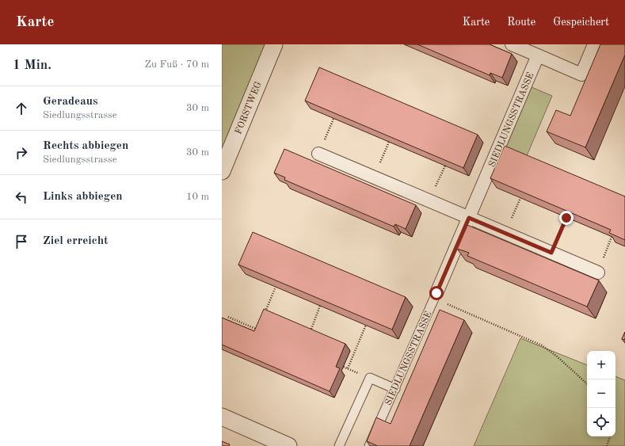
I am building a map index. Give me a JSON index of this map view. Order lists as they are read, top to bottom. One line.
{"streets":{"street":["FORSTWEG","SIEDLUNGSSTRASSE"]},"page":{"header":"Karte","nav":["Karte","Route","Gespeichert"],"heading":["1 Min.","Zu Fuß · 70 m"],"list":[["Geradeaus","Siedlungsstrasse","30 m"],["Rechts abbiegen","Siedlungsstrasse","30 m"],["Links abbiegen","10 m"],"Ziel erreicht"],"map_buttons":["+","−"]}}
